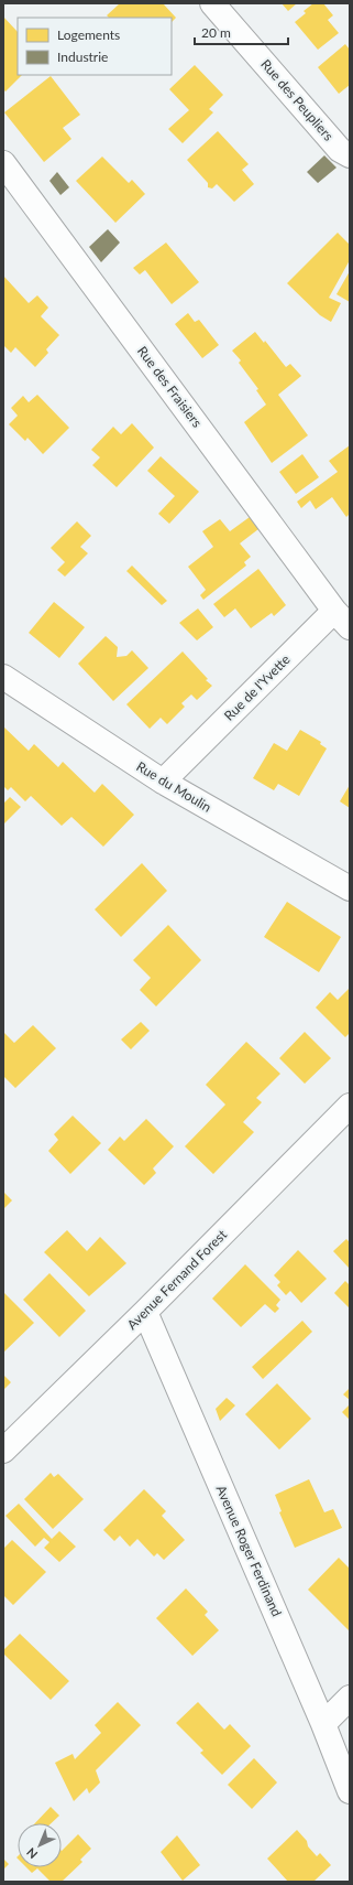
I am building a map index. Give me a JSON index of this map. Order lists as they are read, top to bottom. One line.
{"streets":{"street":["Rue des Peupliers","Rue des Fraisiers","Rue de l'Yvette","Rue du Moulin","Avenue Fernand Forest","Avenue Roger Ferdinand"]},"crossings":[["Rue des Fraisiers","Rue de l'Yvette"],["Rue de l'Yvette","Rue du Moulin"],["Avenue Fernand Forest","Avenue Roger Ferdinand"]],"legend":["Logements","Industrie"],"scale_bar":"20 m","north":"bottom left"}
